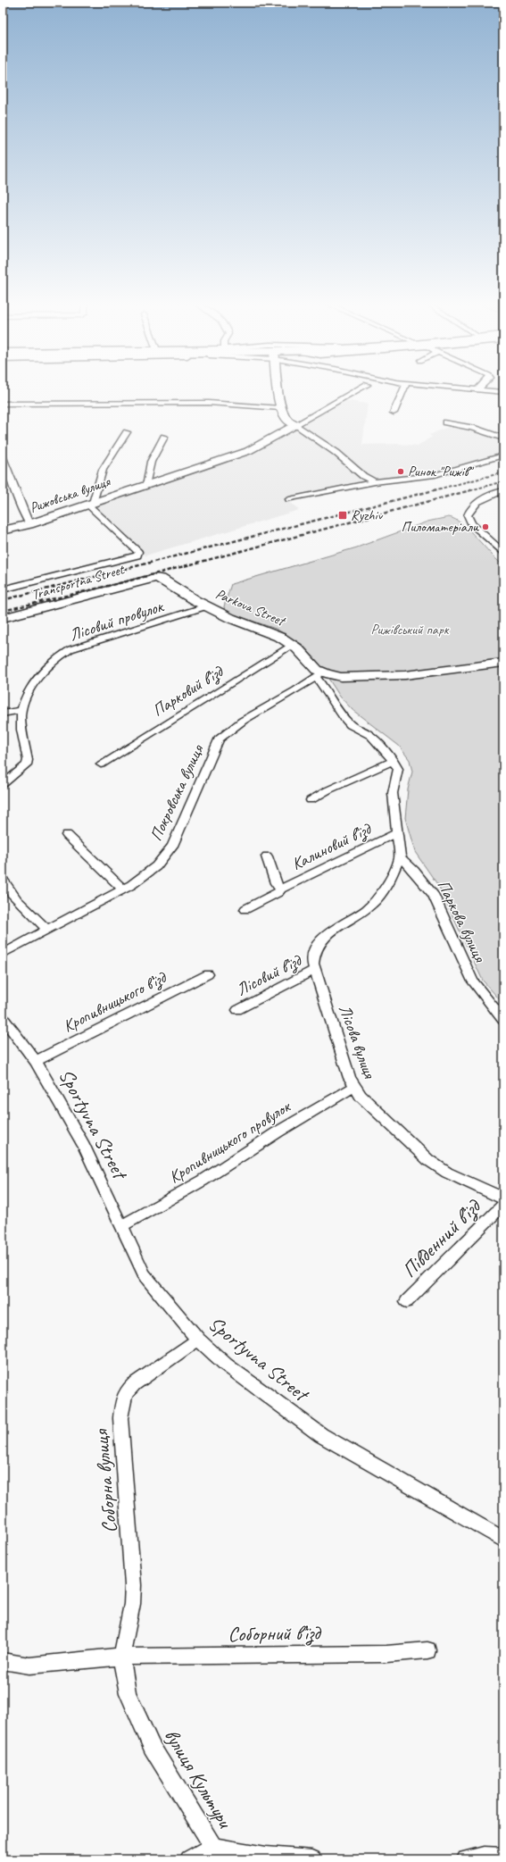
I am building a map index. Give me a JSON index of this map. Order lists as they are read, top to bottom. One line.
{"streets":{"street":["Рижовська вулиця","Transportna Street","Parkova Street","Лісовий провулок","Парковий в’їзд","Покровська вулиця","Калиновий в’їзд","Паркова вулиця","Лісовий в’їзд","Кропивницького в’їзд","Лісова вулиця","Sportyvna Street","Кропивницького провулок","Південний в’їзд","Соборна вулиця","Соборний в’їзд","вулиця Культури"]},"crossings":[["Рижовська вулиця","Transportna Street"],["Transportna Street","Parkova Street"],["Parkova Street","Лісовий провулок"],["Parkova Street","Парковий в’їзд"],["Parkova Street","Покровська вулиця"],["Паркова вулиця","Лісова вулиця"],["Лісовий в’їзд","Лісова вулиця"],["Кропивницького в’їзд","Sportyvna Street"],["Лісова вулиця","Кропивницького провулок"],["Sportyvna Street","Кропивницького провулок"],["Sportyvna Street","Соборна вулиця"],["Соборна вулиця","Соборний в’їзд"],["Соборна вулиця","вулиця Культури"],["Соборний в’їзд","вулиця Культури"]],"parks":["Рижівський парк"],"places":{"other":["Ринок \"Рижів\"","Пиломатеріали"],"transit":["Ryzhiv"]}}
